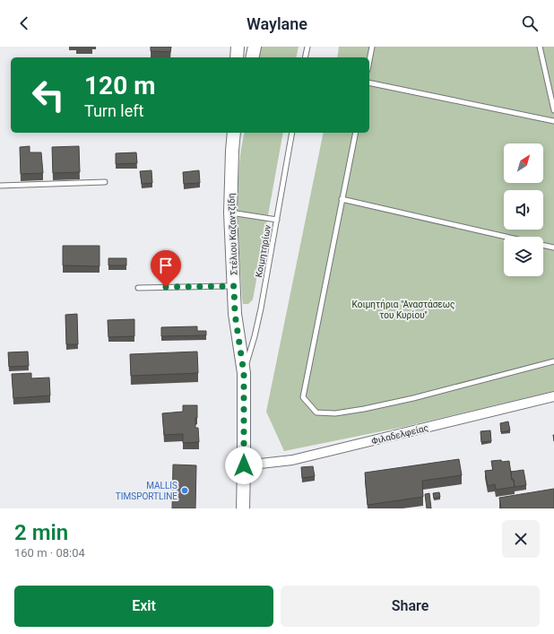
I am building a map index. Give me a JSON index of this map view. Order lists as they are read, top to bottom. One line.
{"streets":{"main road":["Στέλιου Καζαντζίδη"],"street":["Φιλαδελφείας"],"lane":["Κοιμητηρίων"]},"crossings":[["Στέλιου Καζαντζίδη","Κοιμητηρίων"],["Στέλιου Καζαντζίδη","Φιλαδελφείας"]],"parks":["Κοιμητήρια \"Αναστάσεως του Κυρίου\""],"places":["MALLIS TIMSPORTLINE"],"north":"top right","page":{"header":"Waylane","turn":["120 m","Turn left"],"heading":["2 min","160 m · 08:04"],"buttons":["Exit","Share"]}}
